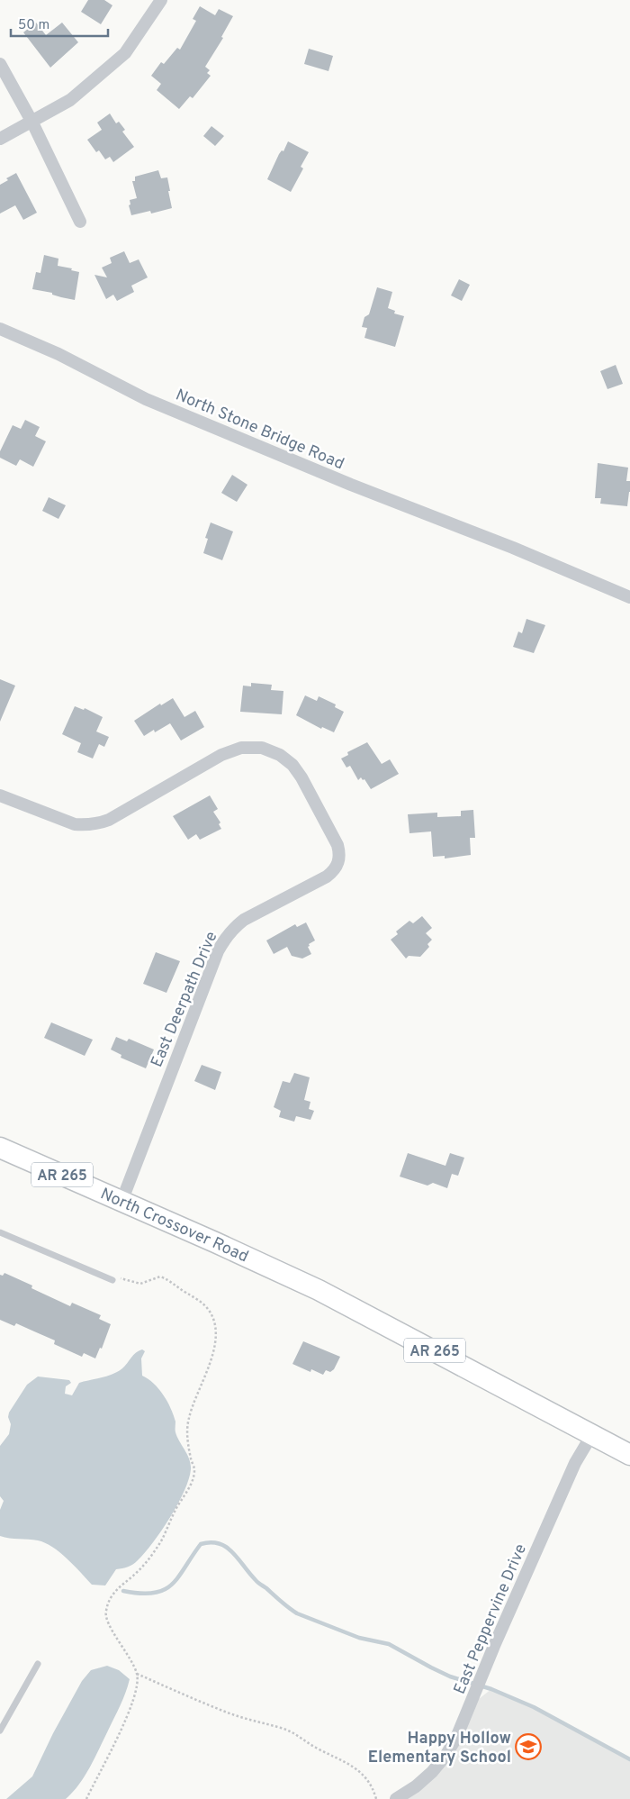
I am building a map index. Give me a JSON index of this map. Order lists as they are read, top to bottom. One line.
{"streets":{"main road":["AR 265","North Crossover Road"],"street":["North Stone Bridge Road","East Deerpath Drive","East Peppervine Drive"]},"crossings":[["East Deerpath Drive","North Crossover Road"],["AR 265","North Crossover Road"],["AR 265","East Peppervine Drive"],["North Crossover Road","East Peppervine Drive"]],"places":{"school or university":["Happy Hollow Elementary School"]},"scale_bar":"50 m"}
